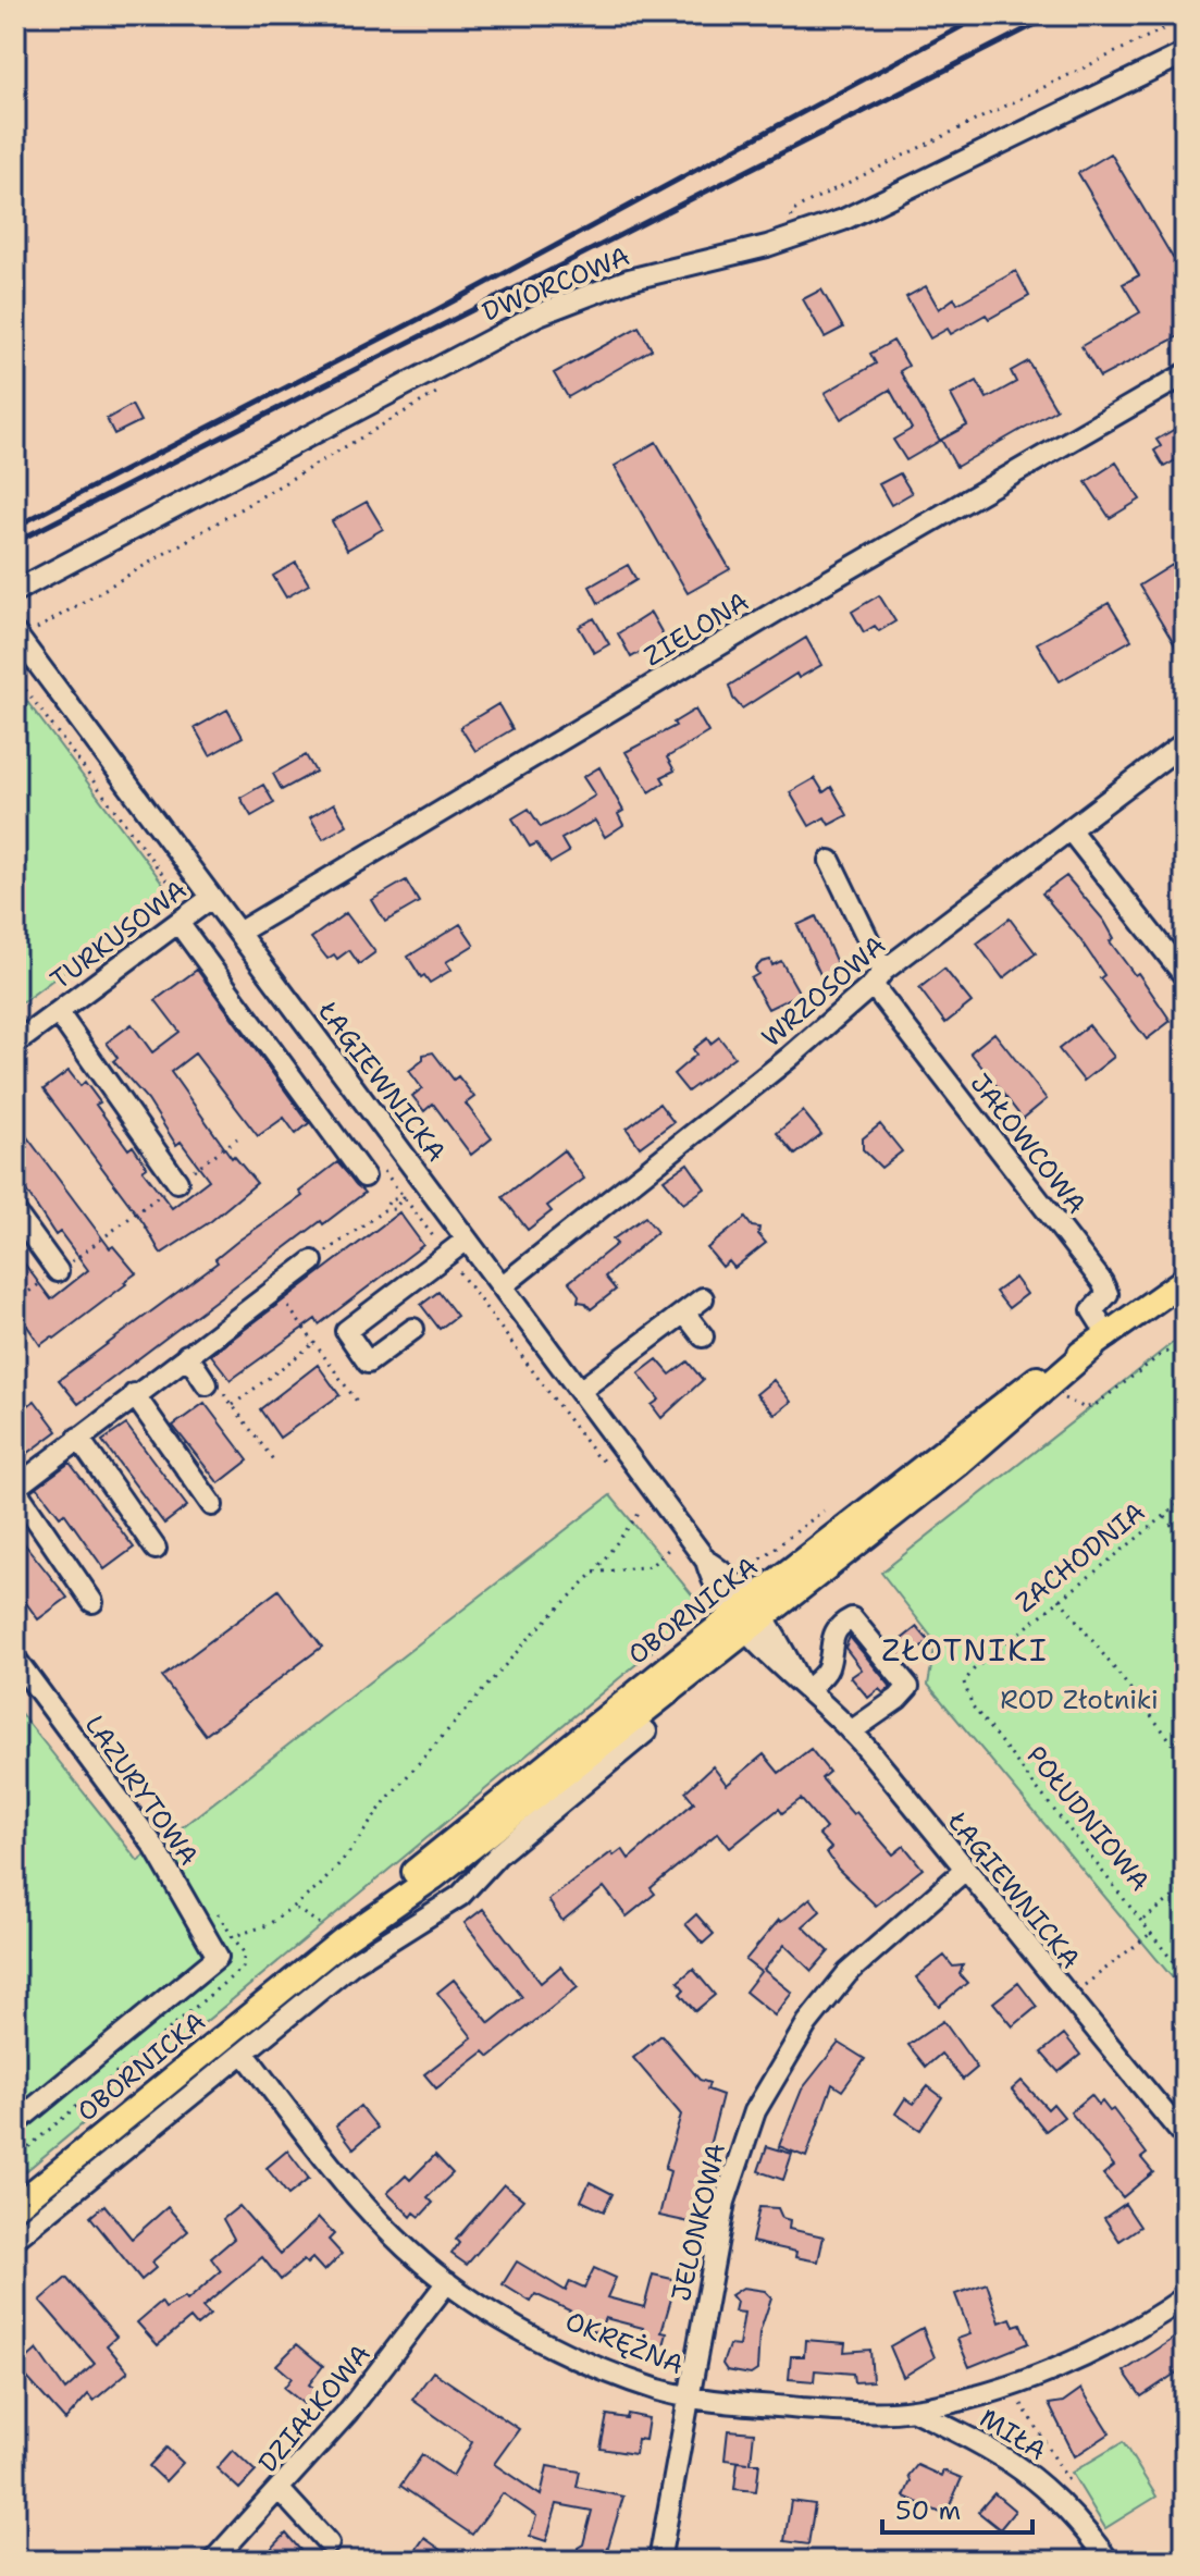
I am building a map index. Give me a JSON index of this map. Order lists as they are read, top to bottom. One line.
{"streets":{"main road":["OBORNICKA"],"street":["DWORCOWA","ZIELONA","TURKUSOWA","WRZOSOWA","ŁAGIEWNICKA","JAŁOWCOWA","LAZURYTOWA","JELONKOWA","OKRĘŻNA","DZIAŁKOWA","MIŁA"],"path":["ZACHODNIA","POŁUDNIOWA"]},"crossings":[["ZIELONA","ŁAGIEWNICKA"],["TURKUSOWA","ŁAGIEWNICKA"],["WRZOSOWA","ŁAGIEWNICKA"],["WRZOSOWA","JAŁOWCOWA"],["ŁAGIEWNICKA","OBORNICKA"],["ŁAGIEWNICKA","JELONKOWA"],["JAŁOWCOWA","OBORNICKA"],["ZACHODNIA","POŁUDNIOWA"],["JELONKOWA","OKRĘŻNA"],["OKRĘŻNA","DZIAŁKOWA"],["OKRĘŻNA","MIŁA"]],"districts":["ZŁOTNIKI"],"parks":["ROD Złotniki"],"scale_bar":"50 m"}
